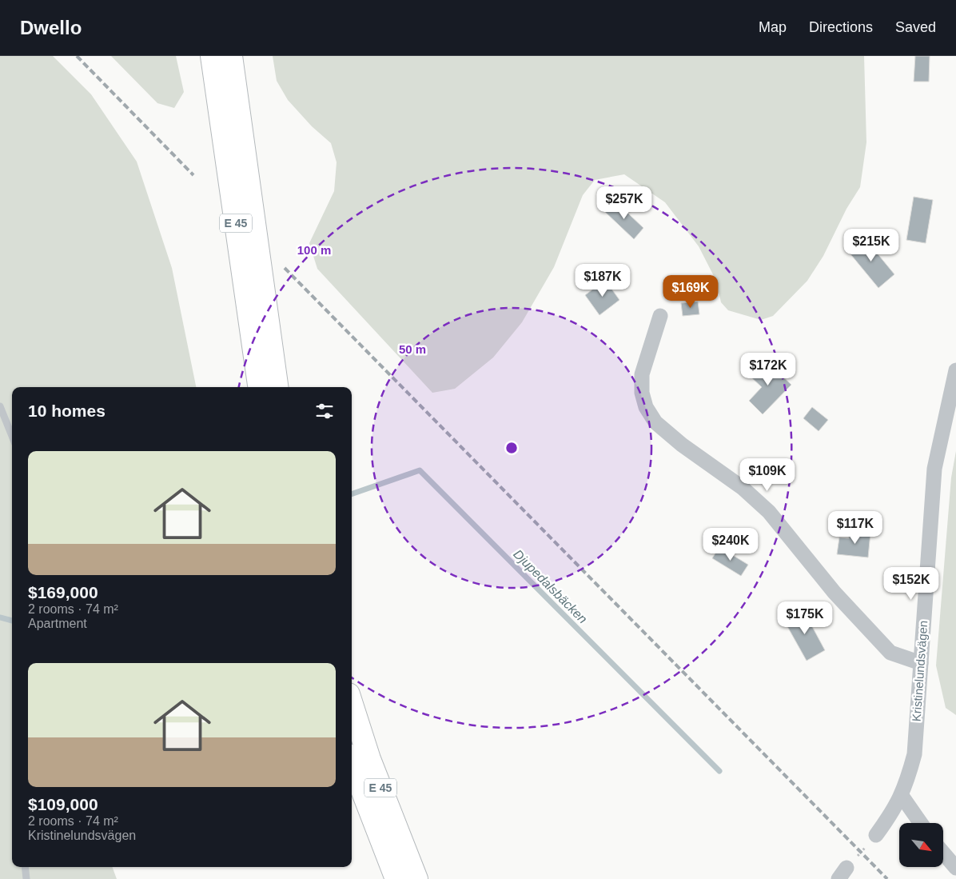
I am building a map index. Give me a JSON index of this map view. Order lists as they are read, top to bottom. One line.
{"streets":{"highway":["E 45"],"street":["Kristinelundsvägen"]},"water":["Djupedalsbäcken"],"north":"bottom right","page":{"header":"Dwello","nav":["Map","Directions","Saved"],"price":["$257K","$215K","$187K","$169K","$172K","$109K","$117K","$240K","$152K","$175K"],"heading":"10 homes","list":[{"name":"$169,000","note":"2 rooms · 74 m² · Apartment"},{"name":"$109,000","note":"2 rooms · 74 m² · Kristinelundsvägen"}]},"rings":["100 m","50 m"]}
